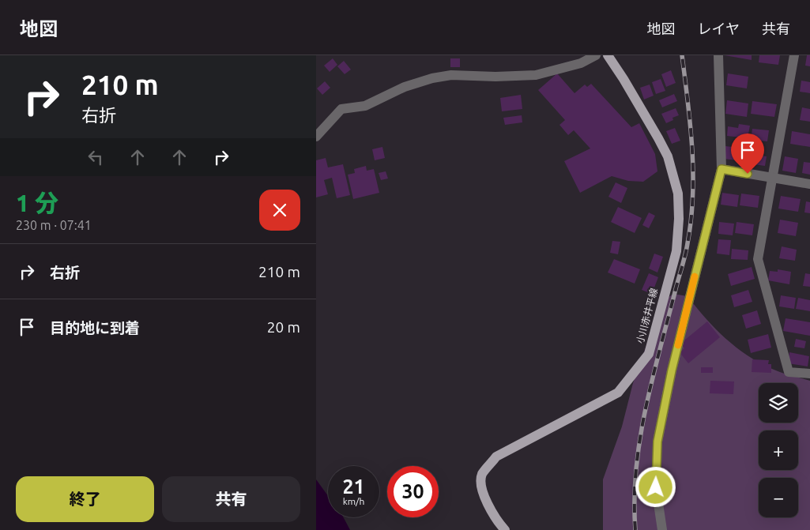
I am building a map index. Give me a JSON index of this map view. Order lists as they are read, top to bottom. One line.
{"streets":{"main road":["小川赤井平線"]},"page":{"header":"地図","nav":["地図","レイヤ","共有"],"turn":["210 m","右折"],"heading":["1 分","230 m · 07:41"],"list":[{"name":"右折","value":"210 m"},{"name":"目的地に到着","value":"20 m"}],"map_buttons":["+","−"],"speed":"21 km/h","limit":"30","buttons":["終了","共有"]}}
